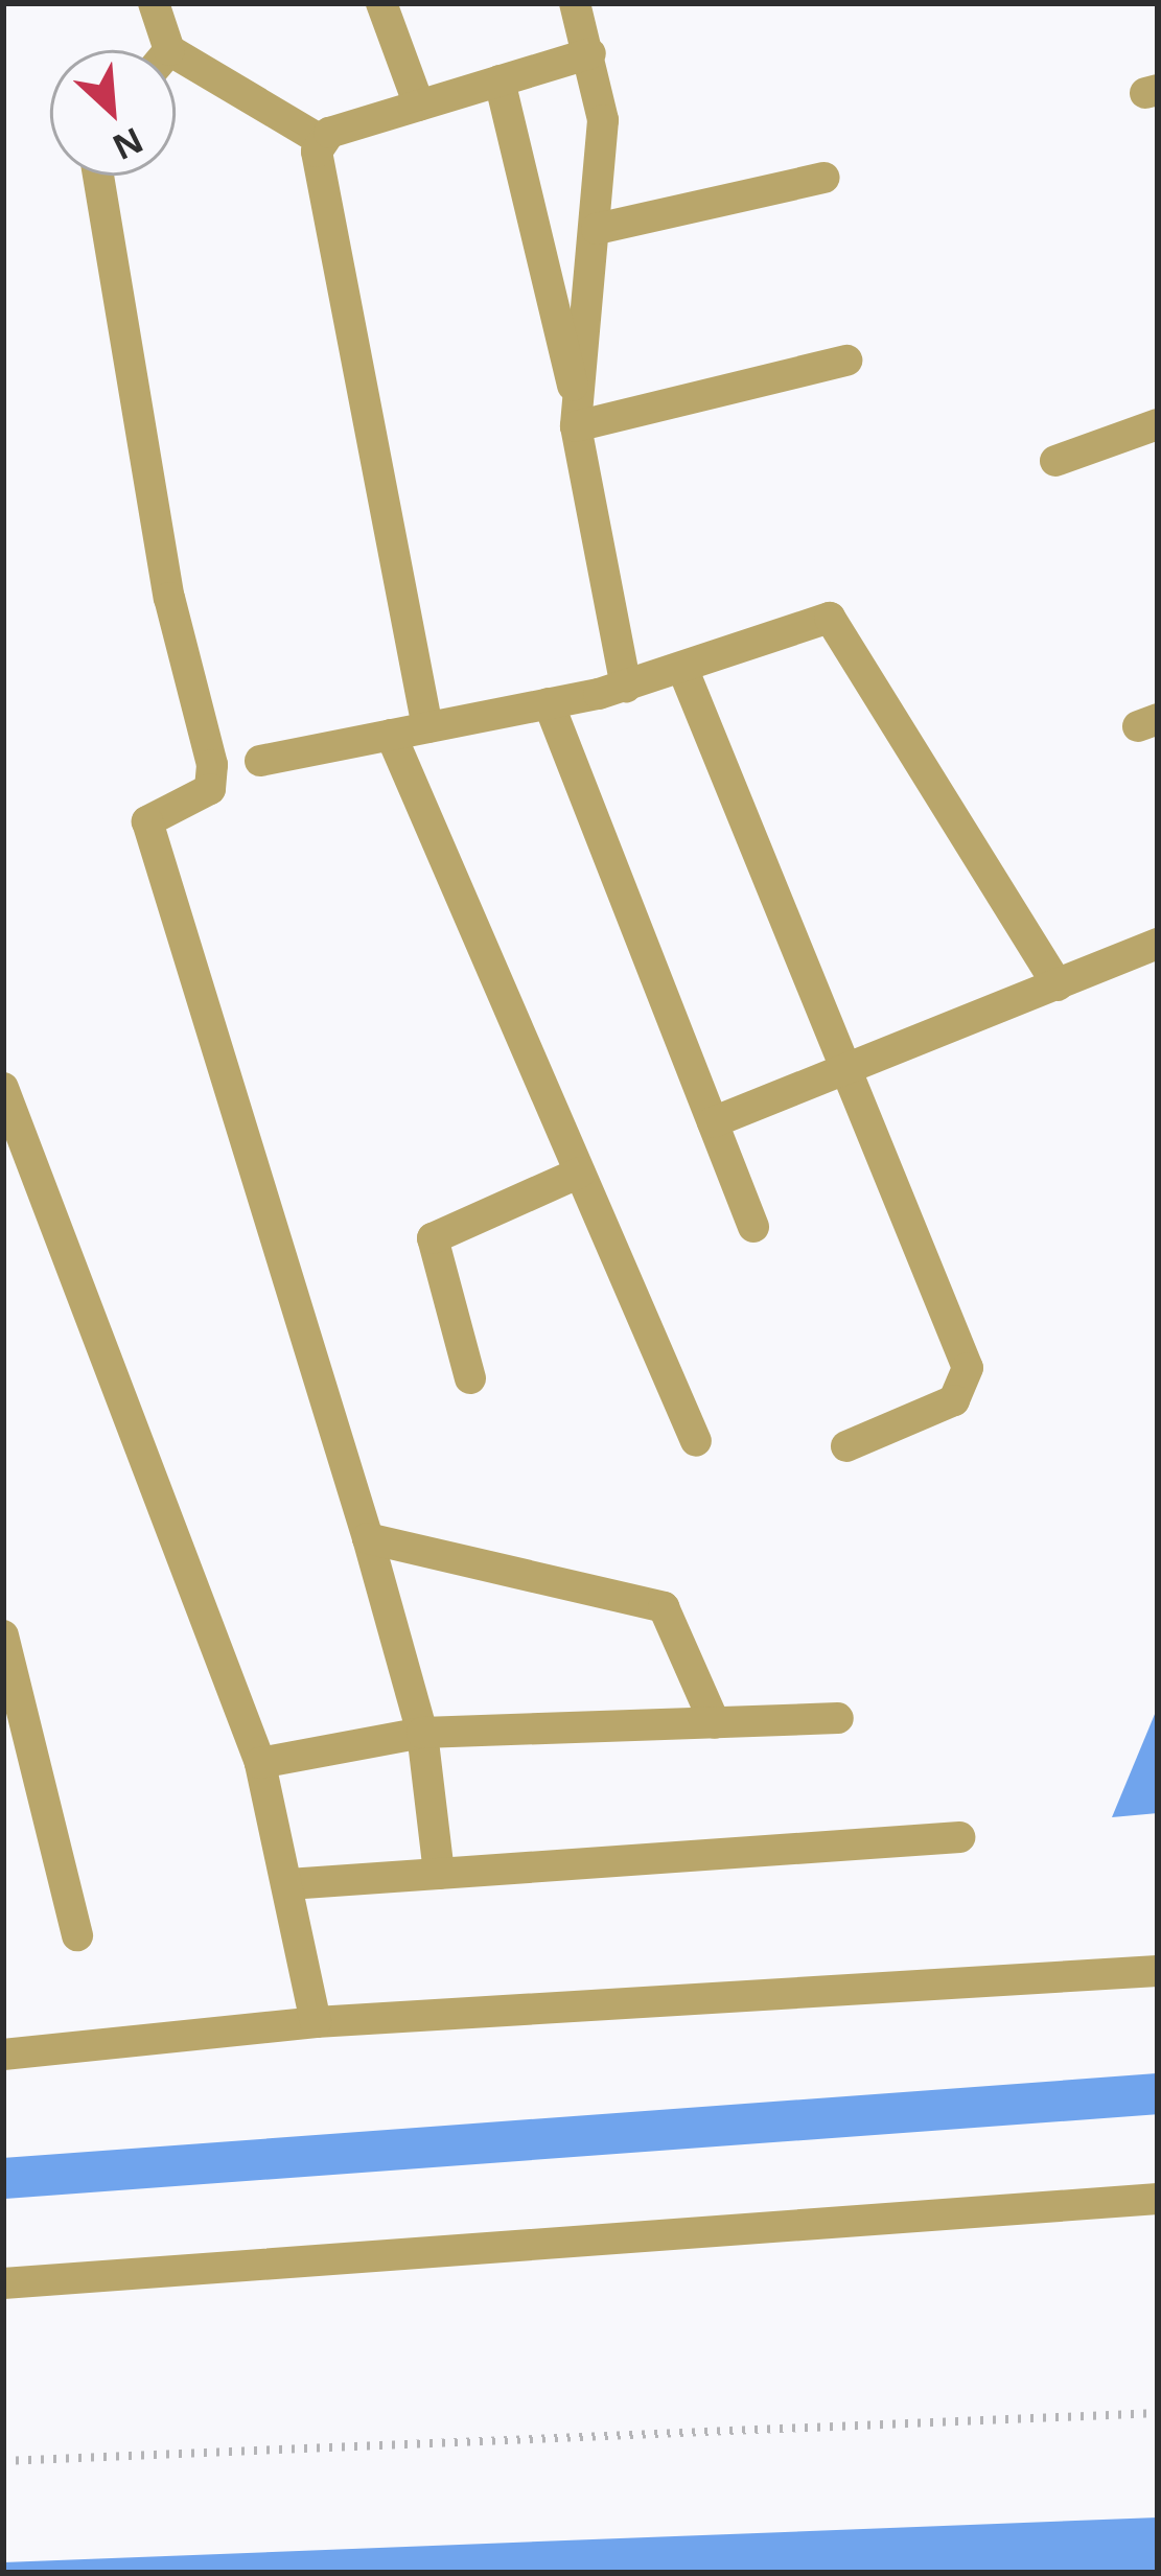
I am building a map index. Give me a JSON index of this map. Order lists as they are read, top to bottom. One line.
{"north":"bottom right"}
